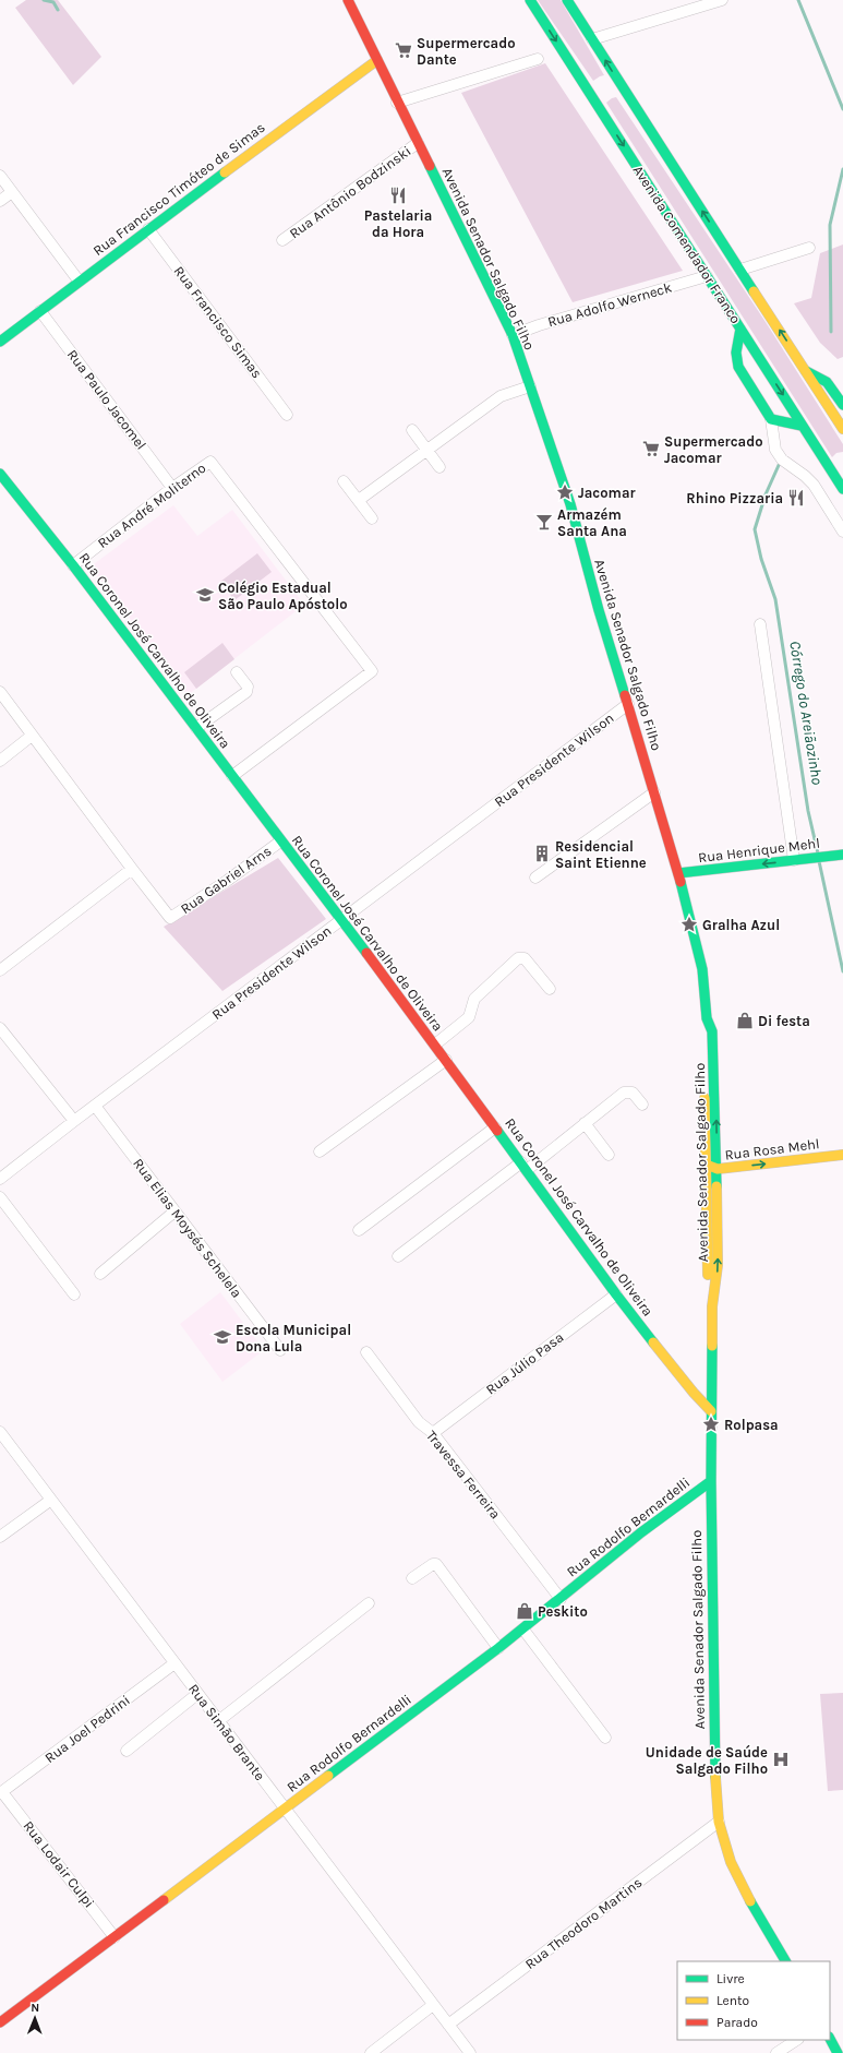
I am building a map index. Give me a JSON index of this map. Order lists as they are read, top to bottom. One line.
{"streets":{"main road":["Rua Francisco Timóteo de Simas","Avenida Comendador Franco","Avenida Senador Salgado Filho","Rua Coronel José Carvalho de Oliveira","Rua Henrique Mehl","Rua Rosa Mehl","Rua Rodolfo Bernardelli"],"street":["Rua Antônio Bodzinski","Rua Adolfo Werneck","Rua Francisco Simas","Rua Paulo Jacomel","Rua André Moliterno","Rua Presidente Wilson","Rua Gabriel Arns","Rua Elias Moysés Schelela","Rua Júlio Pasa","Travessa Ferreira","Rua Joel Pedrini","Rua Simão Brante","Rua Lodair Culpi","Rua Theodoro Martins"]},"crossings":[["Rua Francisco Timóteo de Simas","Avenida Senador Salgado Filho"],["Rua Francisco Timóteo de Simas","Rua Francisco Simas"],["Rua Francisco Timóteo de Simas","Rua Paulo Jacomel"],["Rua Antônio Bodzinski","Avenida Senador Salgado Filho"],["Avenida Comendador Franco","Rua Adolfo Werneck"],["Avenida Senador Salgado Filho","Rua Adolfo Werneck"],["Avenida Senador Salgado Filho","Rua Coronel José Carvalho de Oliveira"],["Avenida Senador Salgado Filho","Rua Presidente Wilson"],["Avenida Senador Salgado Filho","Rua Henrique Mehl"],["Avenida Senador Salgado Filho","Rua Rosa Mehl"],["Avenida Senador Salgado Filho","Rua Rodolfo Bernardelli"],["Avenida Senador Salgado Filho","Rua Theodoro Martins"],["Rua Paulo Jacomel","Rua André Moliterno"],["Rua André Moliterno","Rua Coronel José Carvalho de Oliveira"],["Rua Coronel José Carvalho de Oliveira","Rua Presidente Wilson"],["Rua Coronel José Carvalho de Oliveira","Rua Gabriel Arns"],["Rua Coronel José Carvalho de Oliveira","Rua Júlio Pasa"],["Rua Presidente Wilson","Rua Elias Moysés Schelela"],["Rua Júlio Pasa","Travessa Ferreira"],["Travessa Ferreira","Rua Rodolfo Bernardelli"],["Rua Rodolfo Bernardelli","Rua Simão Brante"],["Rua Rodolfo Bernardelli","Rua Lodair Culpi"],["Rua Joel Pedrini","Rua Simão Brante"],["Rua Joel Pedrini","Rua Lodair Culpi"],["Rua Simão Brante","Rua Theodoro Martins"]],"one_way":["Rua Henrique Mehl","Rua Rosa Mehl"],"water":["Córrego do Areiãozinho"],"places":{"supermarket":["Supermercado Dante","Supermercado Jacomar"],"restaurant":["Pastelaria da Hora","Rhino Pizzaria"],"place":["Jacomar","Gralha Azul","Rolpasa"],"bar":["Armazém Santa Ana"],"school or university":["Colégio Estadual São Paulo Apóstolo","Escola Municipal Dona Lula"],"building":["Residencial Saint Etienne"],"shop":["Di festa","Peskito"],"hospital":["Unidade de Saúde Salgado Filho"]},"legend":["Livre","Lento","Parado"],"north":"top"}
